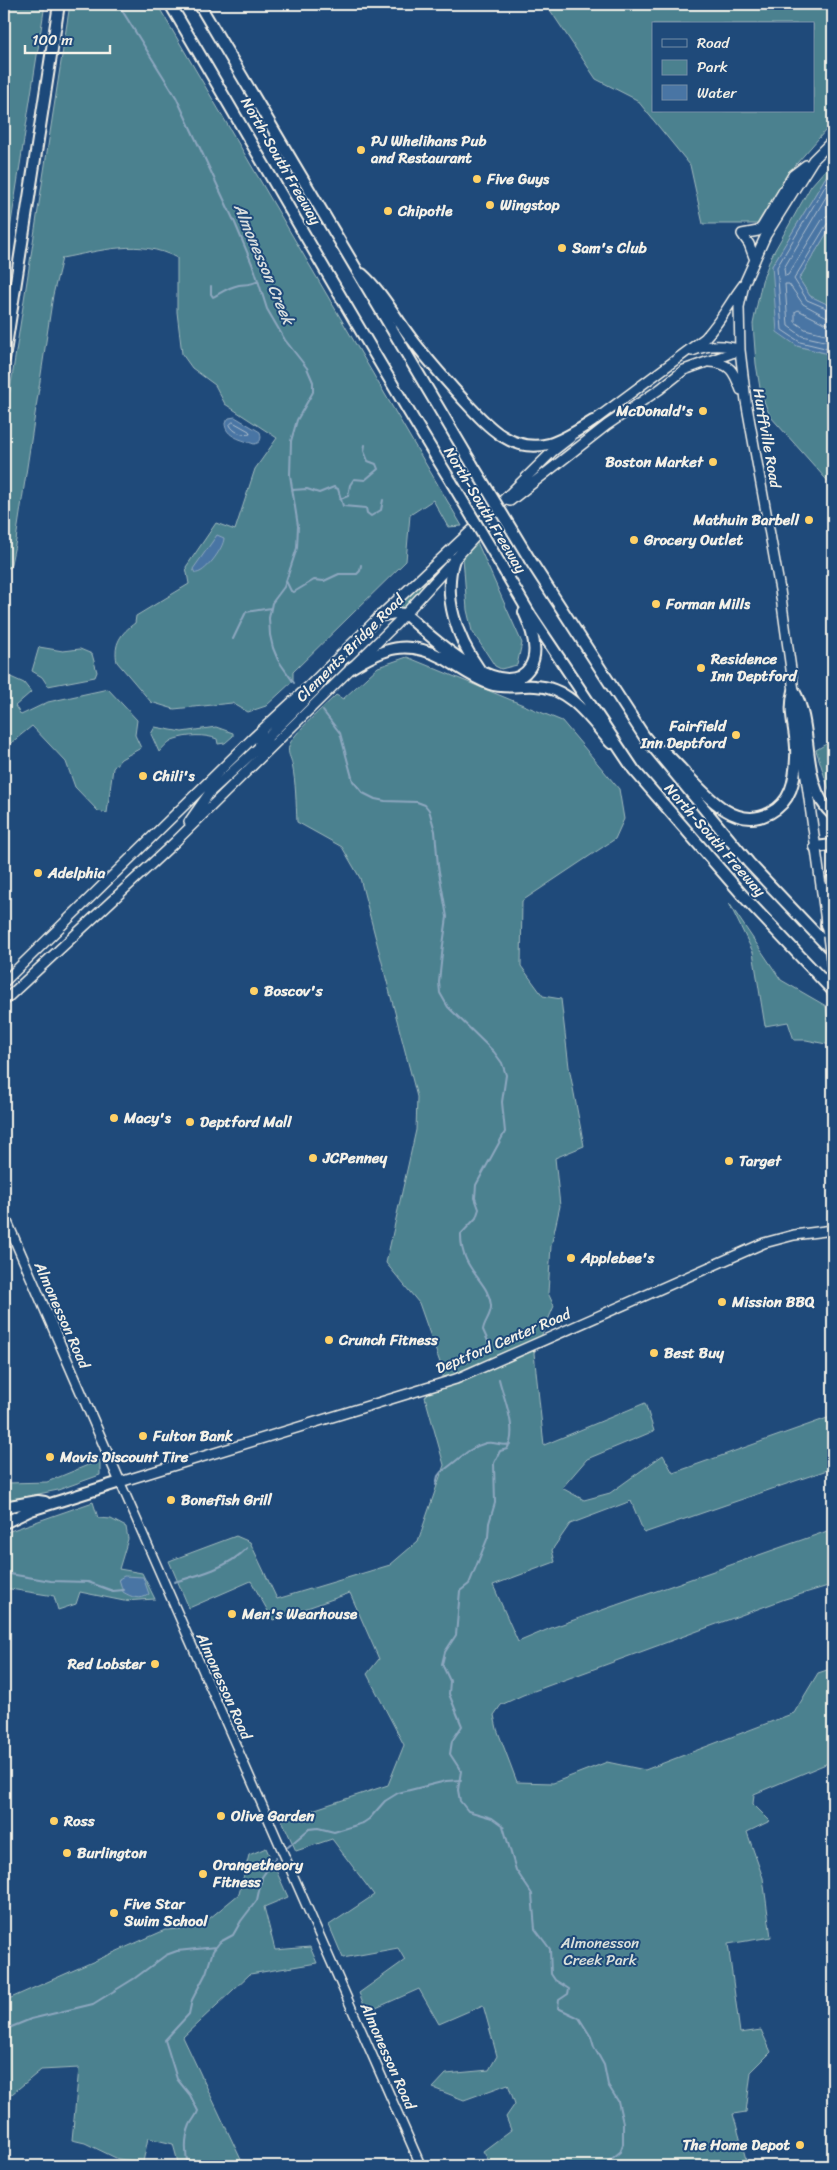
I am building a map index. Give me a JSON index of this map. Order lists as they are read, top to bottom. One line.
{"streets":{"highway":["North-South Freeway"],"main road":["Hurffville Road","Clements Bridge Road","Almonesson Road","Deptford Center Road"]},"crossings":[["Hurffville Road","Clements Bridge Road"],["Almonesson Road","Deptford Center Road"]],"water":["Almonesson Creek"],"parks":["Almonesson Creek Park"],"places":["PJ Whelihans Pub and Restaurant","Five Guys","Wingstop","Chipotle","Sam's Club","McDonald's","Boston Market","Mathuin Barbell","Grocery Outlet","Forman Mills","Residence Inn Deptford","Fairfield Inn Deptford","Chili's","Adelphia","Boscov's","Macy's","Deptford Mall","JCPenney","Target","Applebee's","Mission BBQ","Crunch Fitness","Best Buy","Fulton Bank","Mavis Discount Tire","Bonefish Grill","Men's Wearhouse","Red Lobster","Olive Garden","Ross","Burlington","Orangetheory Fitness","Five Star Swim School","The Home Depot"],"legend":["Road","Park","Water"],"scale_bar":"100 m"}
